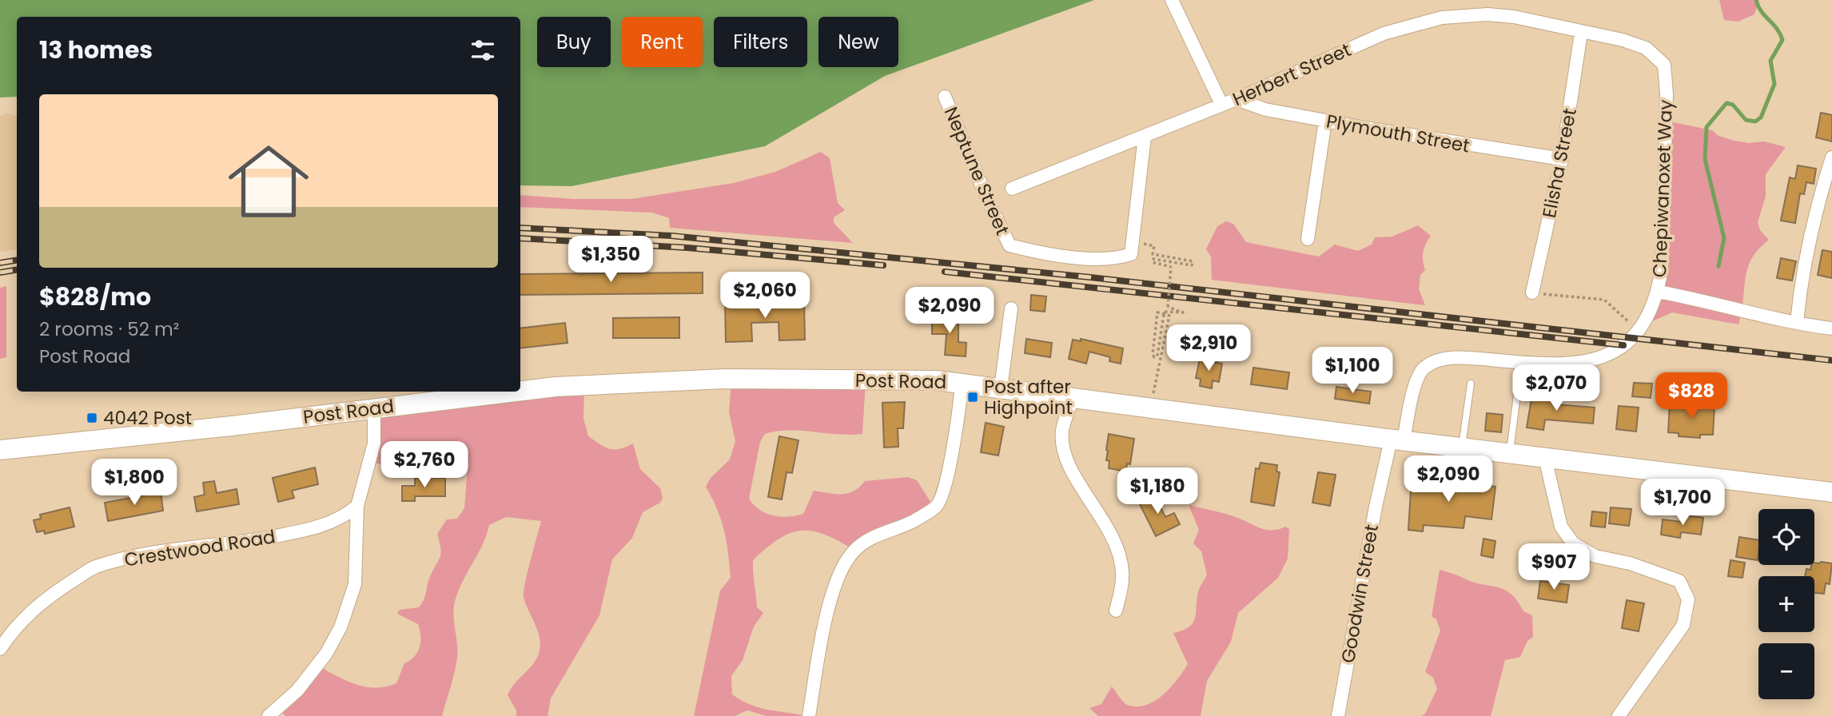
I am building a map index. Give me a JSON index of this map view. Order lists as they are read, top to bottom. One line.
{"streets":{"main road":["Post Road"],"street":["Herbert Street","Plymouth Street","Elisha Street","Neptune Street","Chepiwanoxet Way","Crestwood Road","Goodwin Street"]},"crossings":[["Herbert Street","Plymouth Street"],["Herbert Street","Elisha Street"],["Herbert Street","Chepiwanoxet Way"],["Plymouth Street","Elisha Street"],["Elisha Street","Chepiwanoxet Way"],["Chepiwanoxet Way","Post Road"],["Chepiwanoxet Way","Goodwin Street"],["Post Road","Goodwin Street"]],"places":{"transit":["Post after Highpoint","4042 Post"]},"page":{"chip":["Buy","Rent","Filters","New"],"heading":"13 homes","list":[{"name":"$828/mo","note":"2 rooms · 52 m² · Post Road"}],"price":["$1,350","$2,060","$2,090","$2,910","$1,100","$2,070","$828","$2,760","$2,090","$1,800","$1,180","$1,700","$907"],"map_buttons":["+","−"]}}
